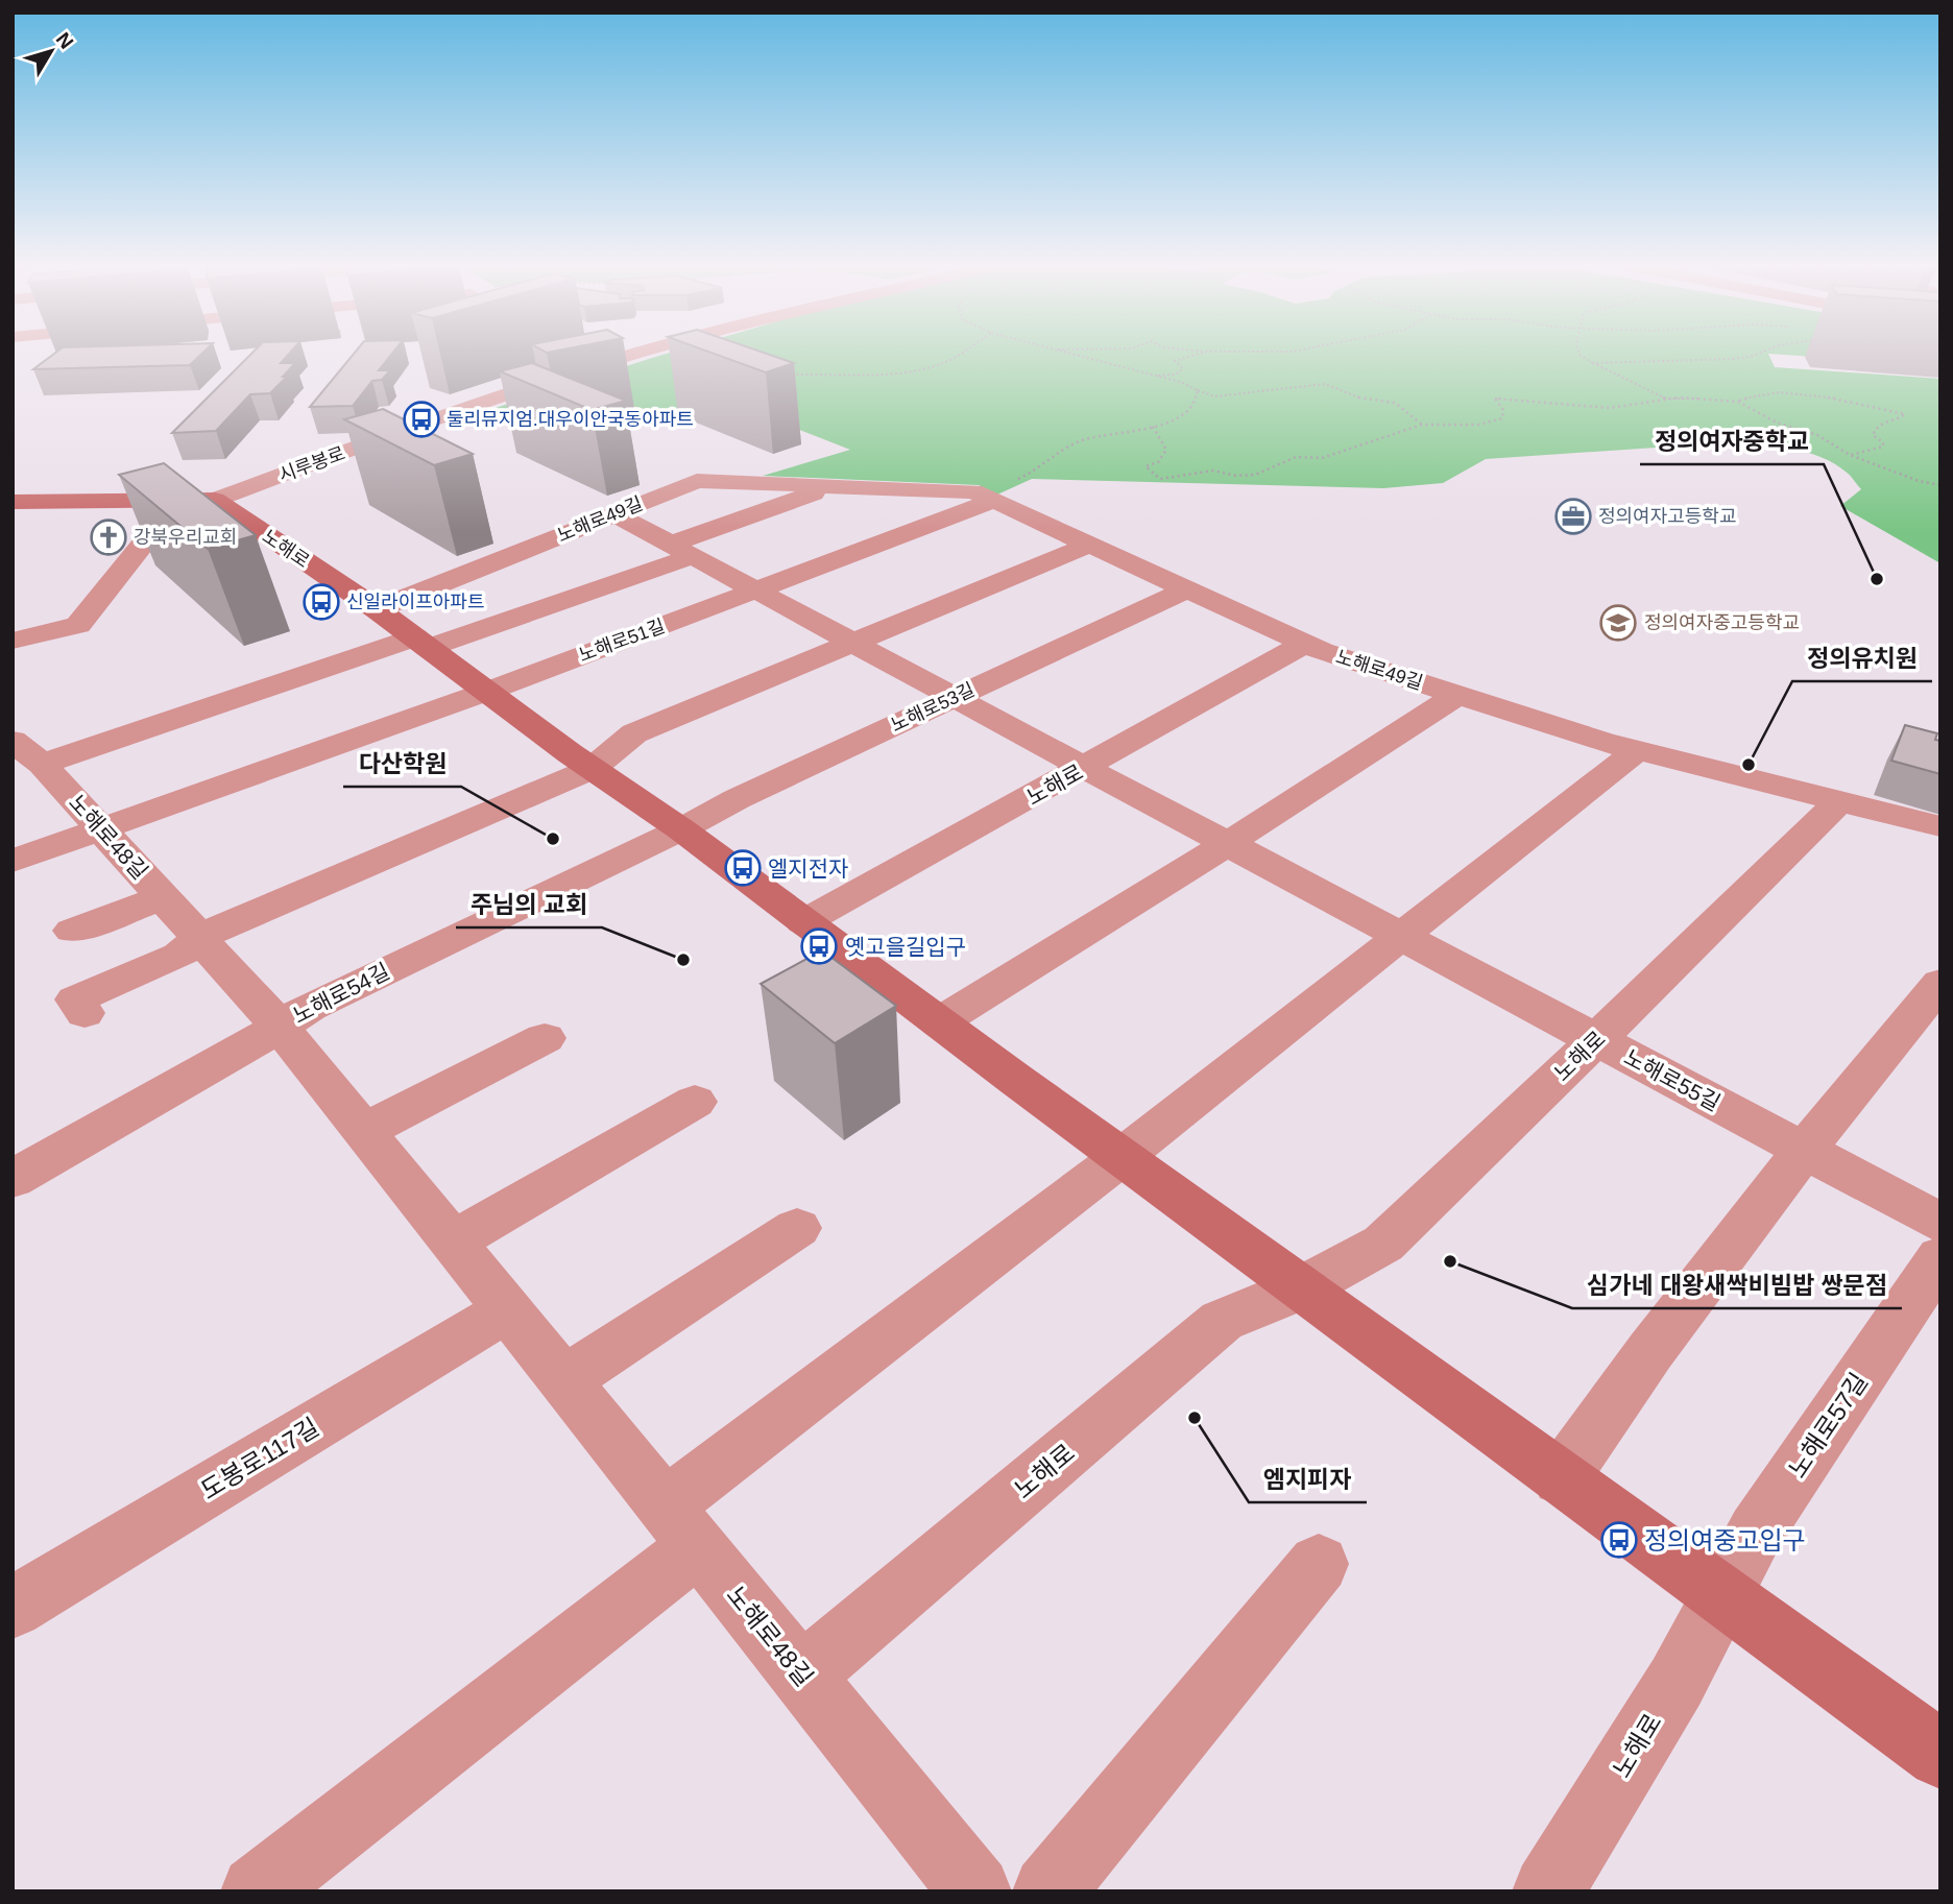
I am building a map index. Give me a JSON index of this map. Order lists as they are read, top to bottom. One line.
{"streets":{"main road":["노해로"],"street":["시루봉로","노해로49길","노해로51길","노해로53길","노해로48길","노해로54길","노해로55길","노해로57길","도봉로117길"]},"crossings":[["시루봉로","노해로"],["노해로49길","노해로"],["노해로49길","노해로51길"],["노해로49길","노해로53길"],["노해로","노해로51길"],["노해로","노해로53길"],["노해로","노해로48길"],["노해로","노해로54길"],["노해로","노해로55길"],["노해로","노해로57길"],["노해로53길","노해로54길"],["노해로53길","노해로55길"],["노해로48길","노해로54길"],["노해로48길","도봉로117길"]],"places":{"bus stop":["둘리뮤지엄.대우이안국동아파트","신일라이프아파트","엘지전자","옛고을길입구","정의여중고입구"],"office":["정의여자고등학교"],"church":["강북우리교회"],"other":["정의여자중학교","정의유치원","다산학원","주님의 교회","심가네 대왕새싹비빔밥 쌍문점","엠지피자"],"school or university":["정의여자중고등학교"]},"north":"top right"}
